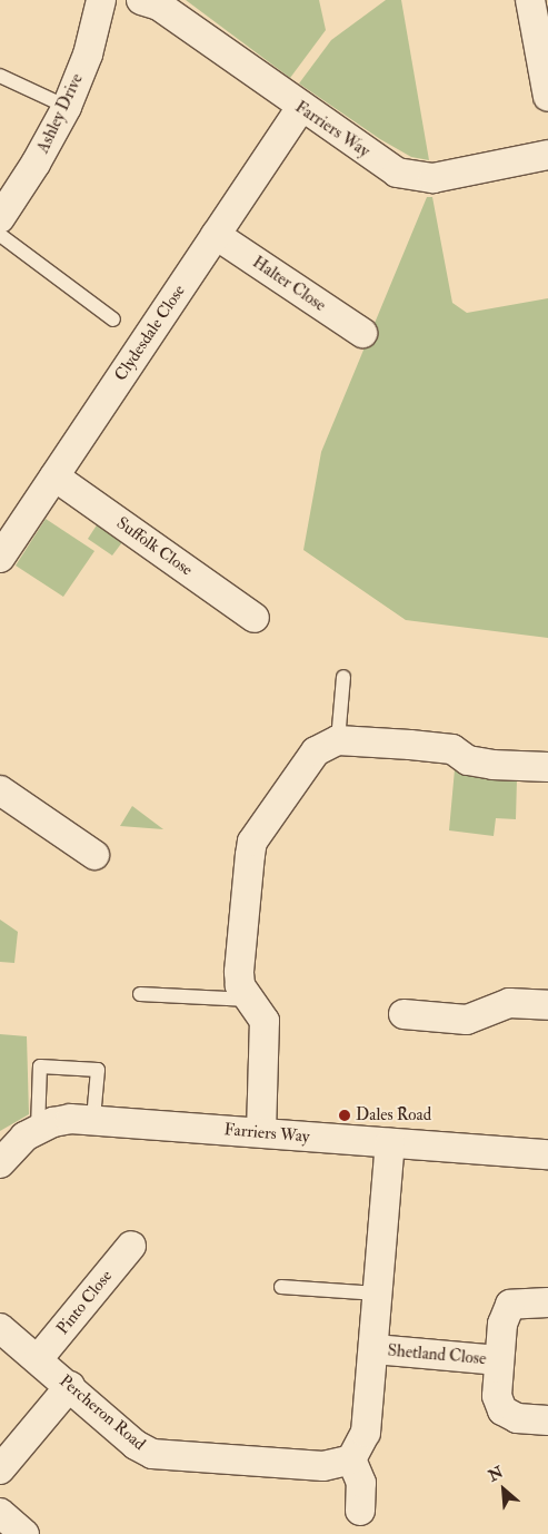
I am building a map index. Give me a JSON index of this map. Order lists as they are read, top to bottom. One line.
{"streets":{"street":["Ashley Drive","Farriers Way","Halter Close","Clydesdale Close","Suffolk Close","Pinto Close","Shetland Close","Percheron Road"]},"crossings":[["Farriers Way","Clydesdale Close"],["Halter Close","Clydesdale Close"],["Clydesdale Close","Suffolk Close"],["Pinto Close","Percheron Road"]],"places":["Dales Road"],"north":"top left"}
